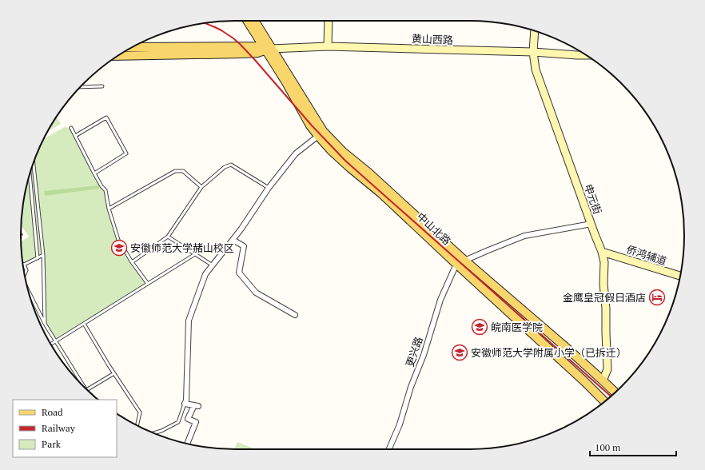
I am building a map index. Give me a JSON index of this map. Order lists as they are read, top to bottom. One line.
{"streets":{"main road":["黄山西路","中山北路"],"street":["申元街","侨鸿辅道","更兴路"]},"crossings":[["黄山西路","申元街"],["黄山西路","中山北路"],["申元街","侨鸿辅道"],["中山北路","更兴路"]],"places":{"school or university":["安徽师范大学赭山校区","皖南医学院","安徽师范大学附属小学（已拆迁）"],"hotel":["金鹰皇冠假日酒店"]},"legend":["Road","Railway","Park"],"scale_bar":"100 m"}
